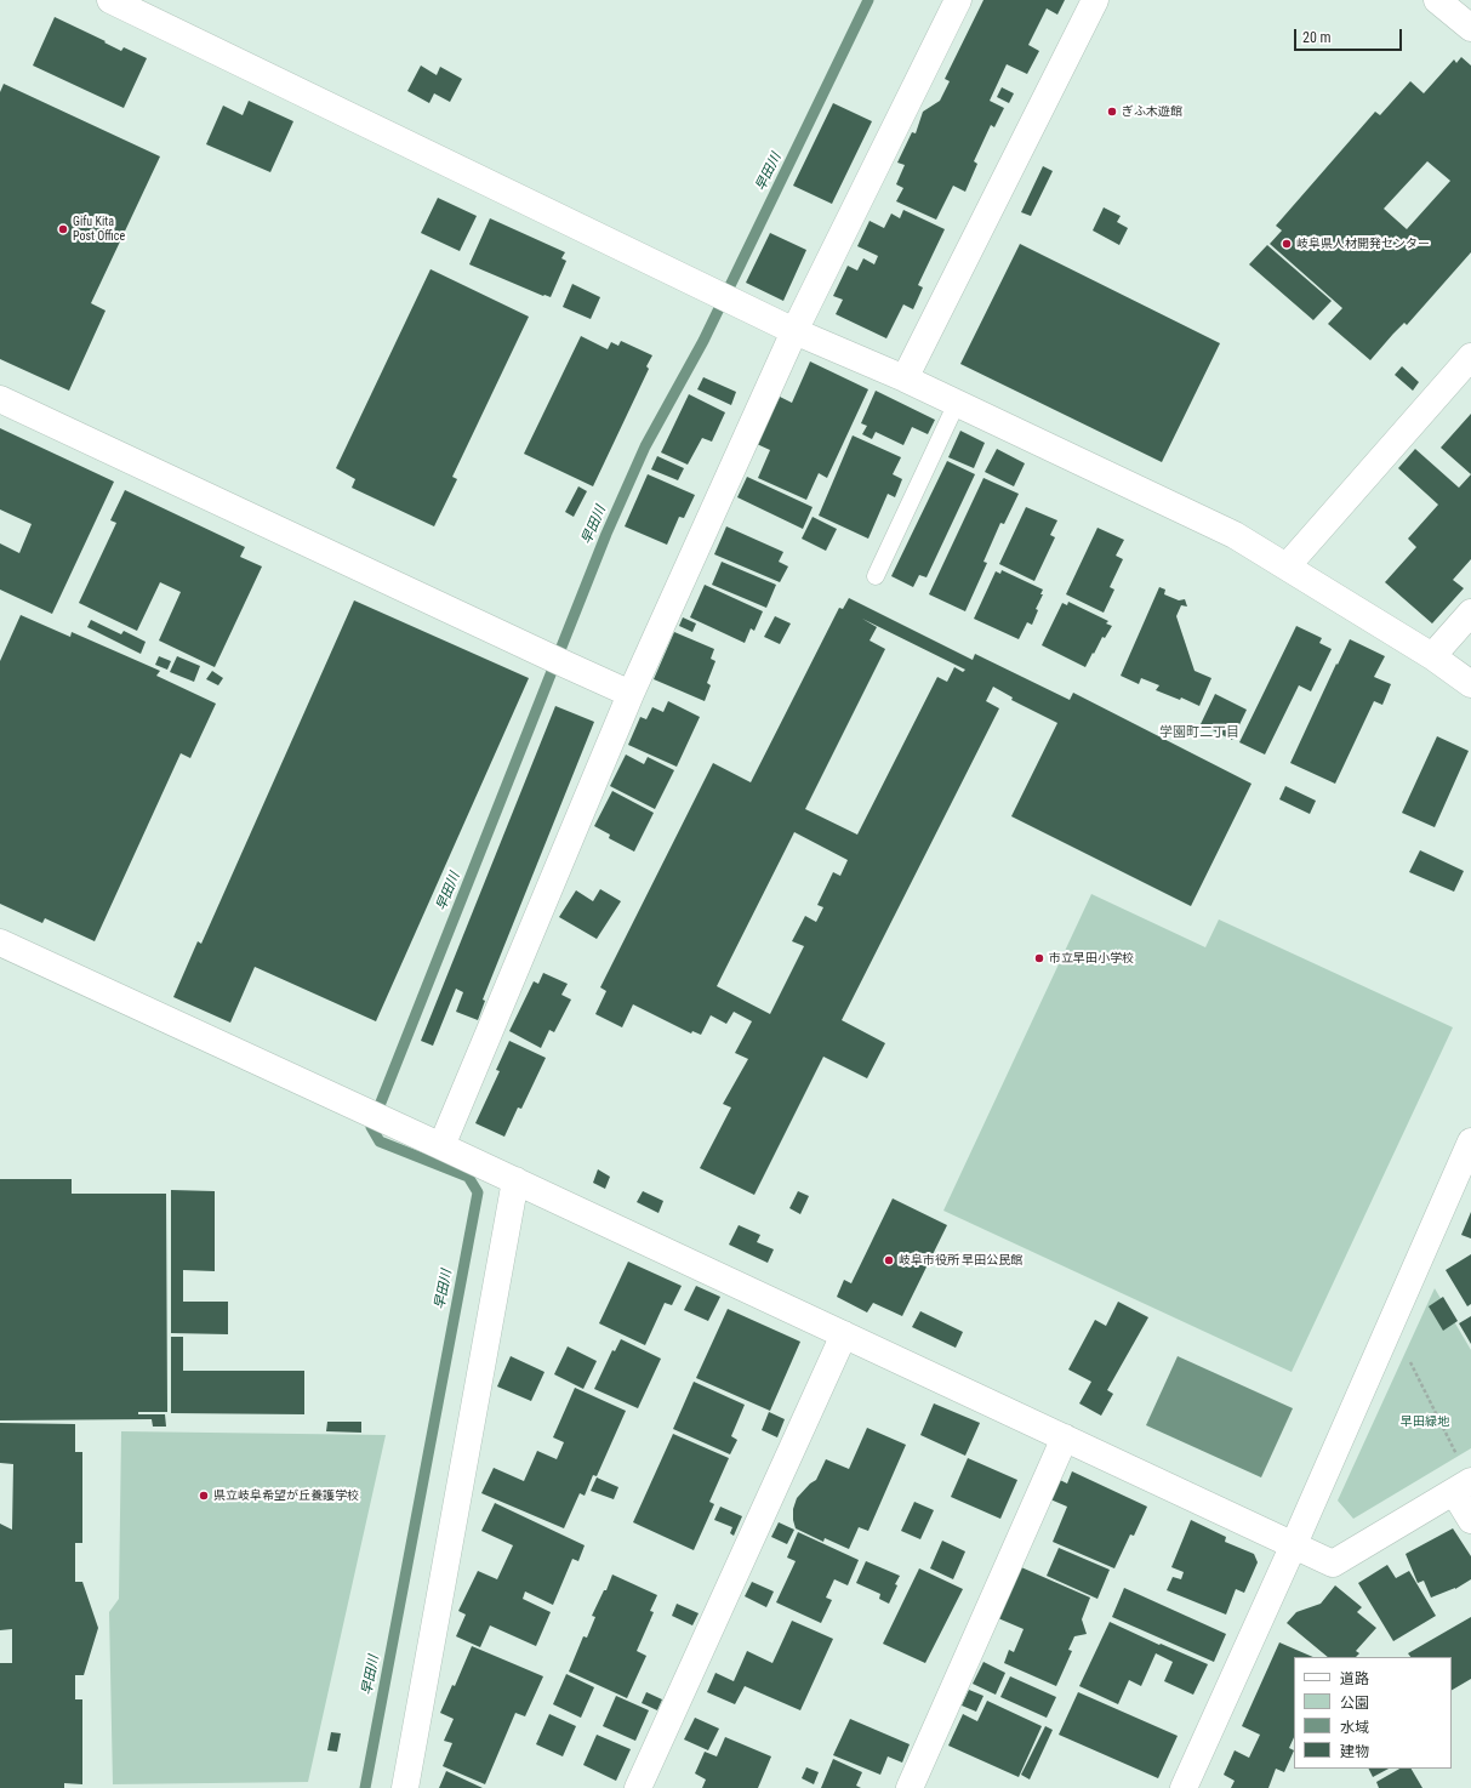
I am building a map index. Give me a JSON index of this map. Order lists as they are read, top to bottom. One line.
{"districts":["学園町二丁目"],"water":["早田川"],"parks":["早田緑地"],"places":["ぎふ木遊館","Gifu Kita Post Office","岐阜県人材開発センター","市立早田小学校","岐阜市役所 早田公民館","県立岐阜希望が丘養護学校"],"legend":["道路","公園","水域","建物"],"scale_bar":"20 m"}
